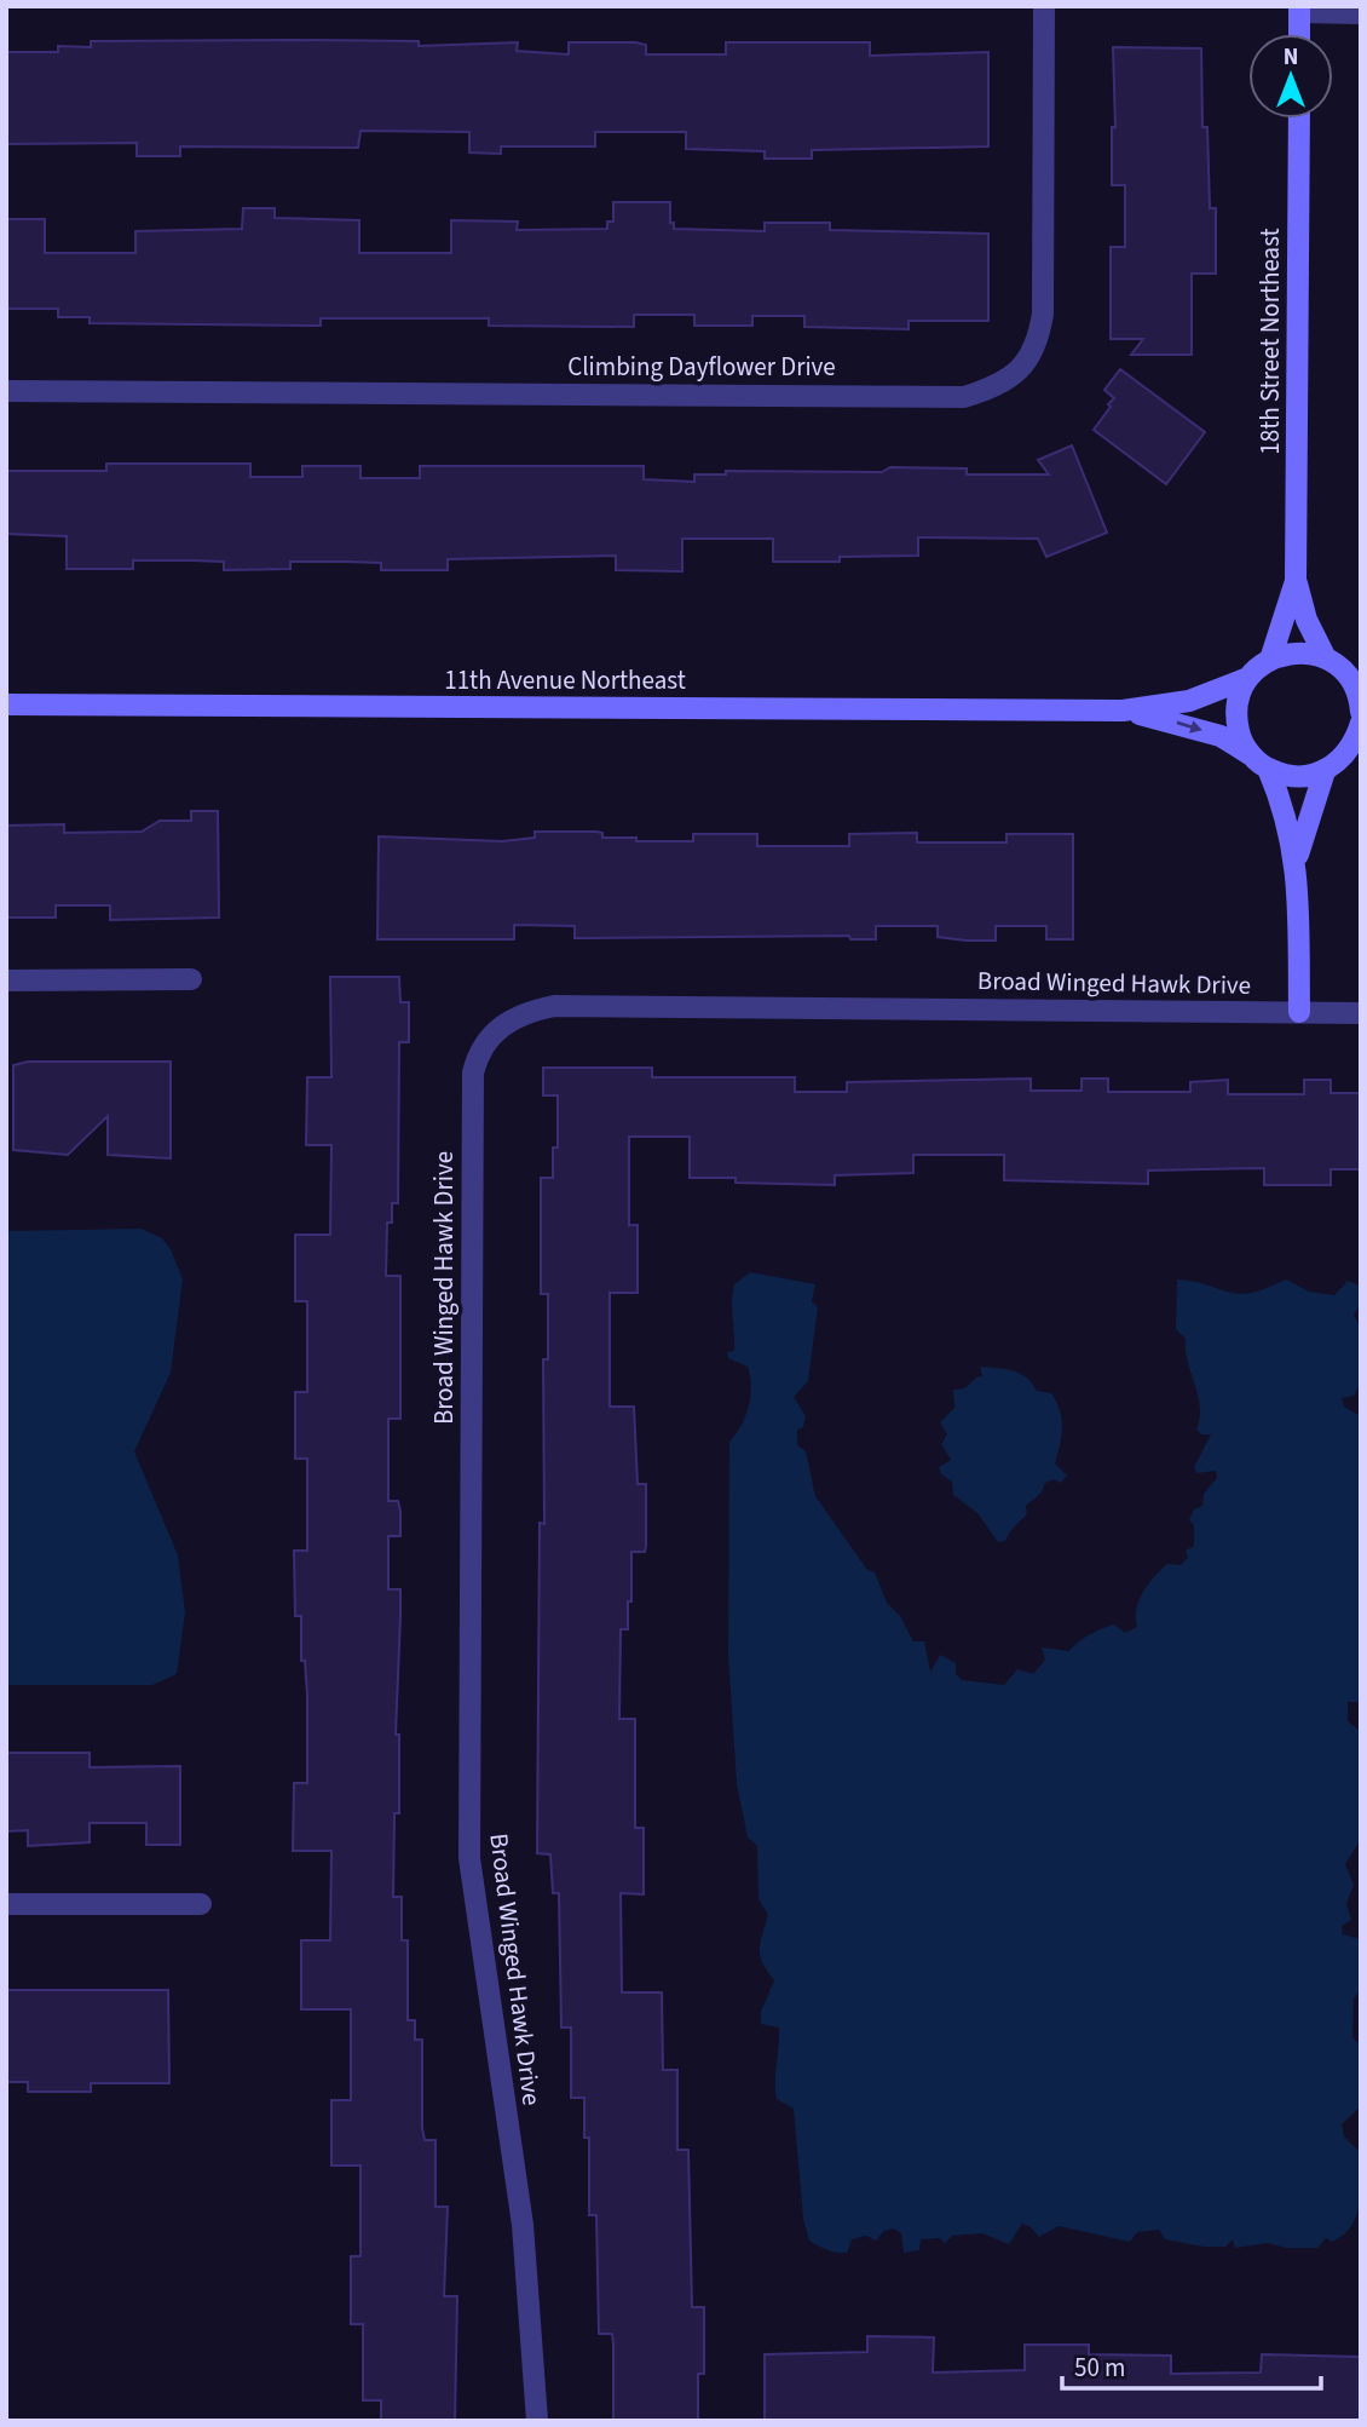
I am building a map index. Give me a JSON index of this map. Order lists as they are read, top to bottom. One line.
{"streets":{"street":["18th Street Northeast","Climbing Dayflower Drive","11th Avenue Northeast","Broad Winged Hawk Drive"]},"scale_bar":"50 m","north":"top"}
